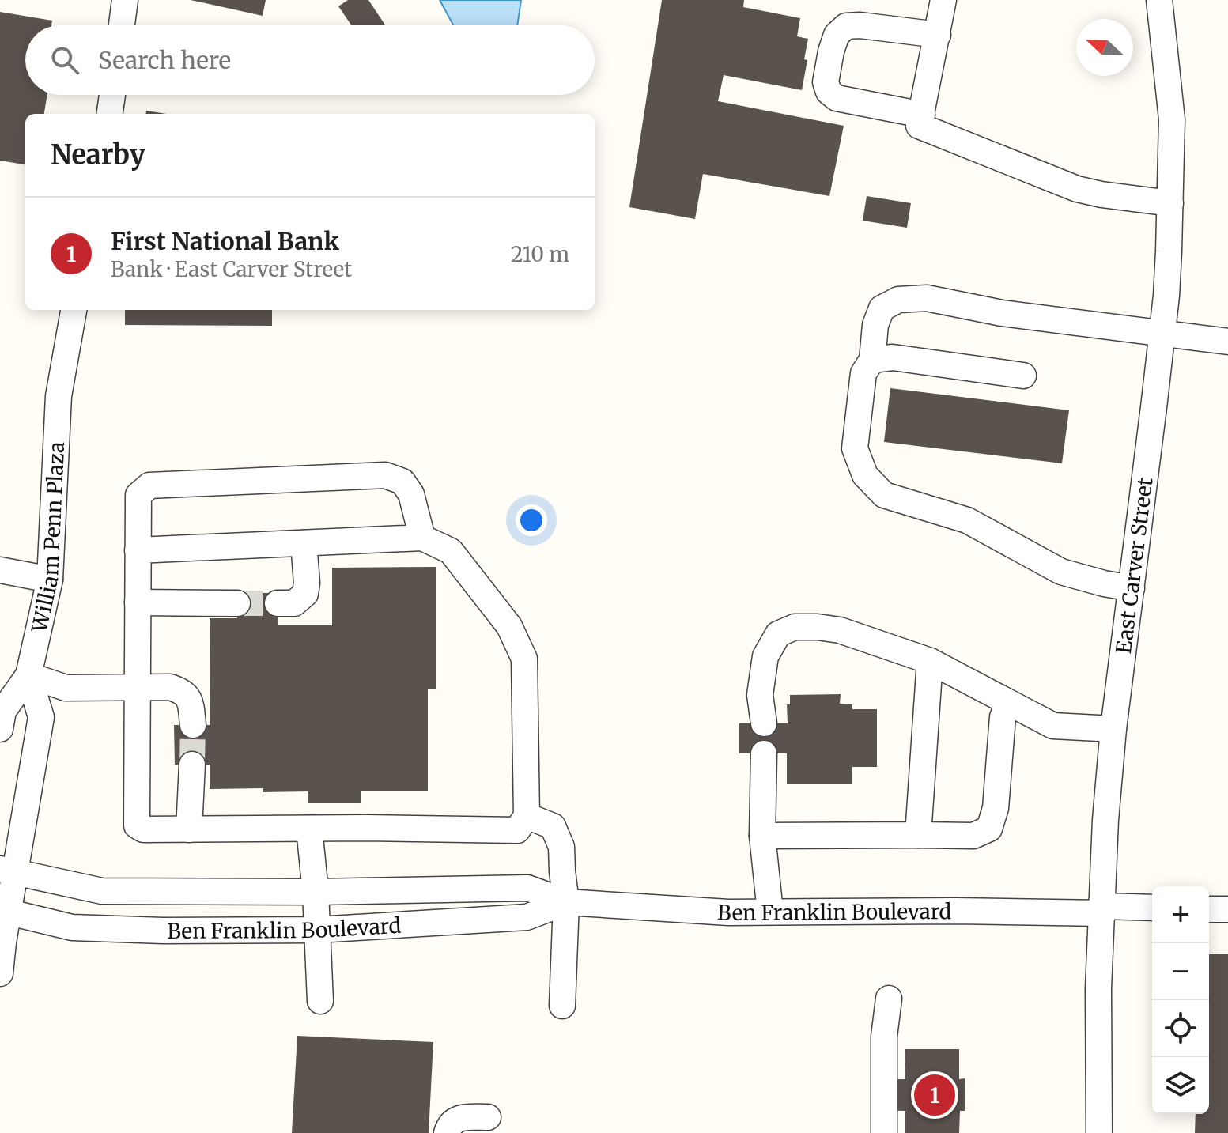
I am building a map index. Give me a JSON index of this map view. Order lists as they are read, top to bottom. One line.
{"streets":{"street":["William Penn Plaza","East Carver Street","Ben Franklin Boulevard"]},"crossings":[["William Penn Plaza","Ben Franklin Boulevard"],["East Carver Street","Ben Franklin Boulevard"]],"north":"left","page":{"search":"Search here","heading":"Nearby","list":[{"mark":"1","name":"First National Bank","note":"Bank · East Carver Street","value":"210 m"}],"map_buttons":["+","−"],"pins":"1"}}
